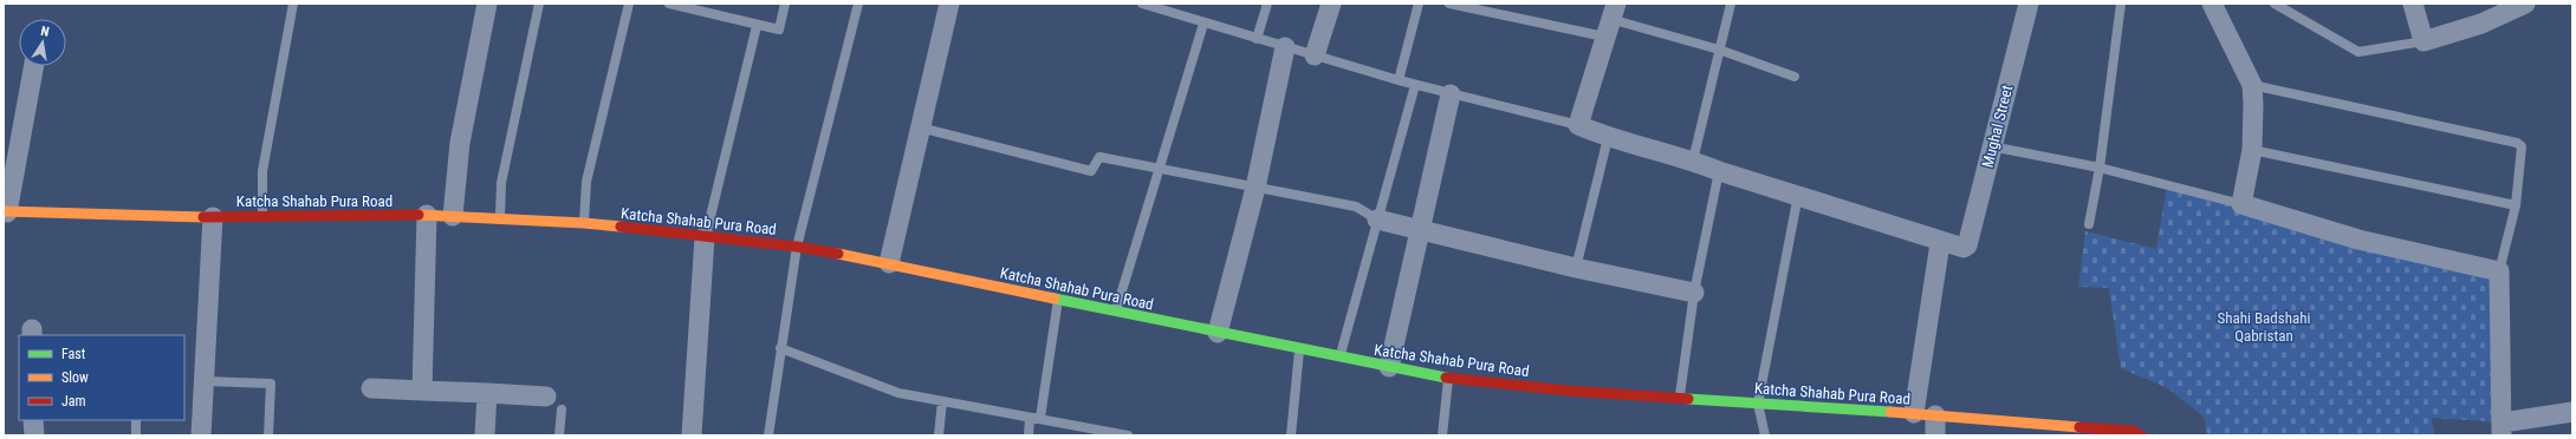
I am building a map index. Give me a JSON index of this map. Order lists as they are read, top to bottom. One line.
{"streets":{"street":["Mughal Street","Katcha Shahab Pura Road"]},"parks":["Shahi Badshahi Qabristan"],"legend":["Fast","Slow","Jam"],"north":"top"}
